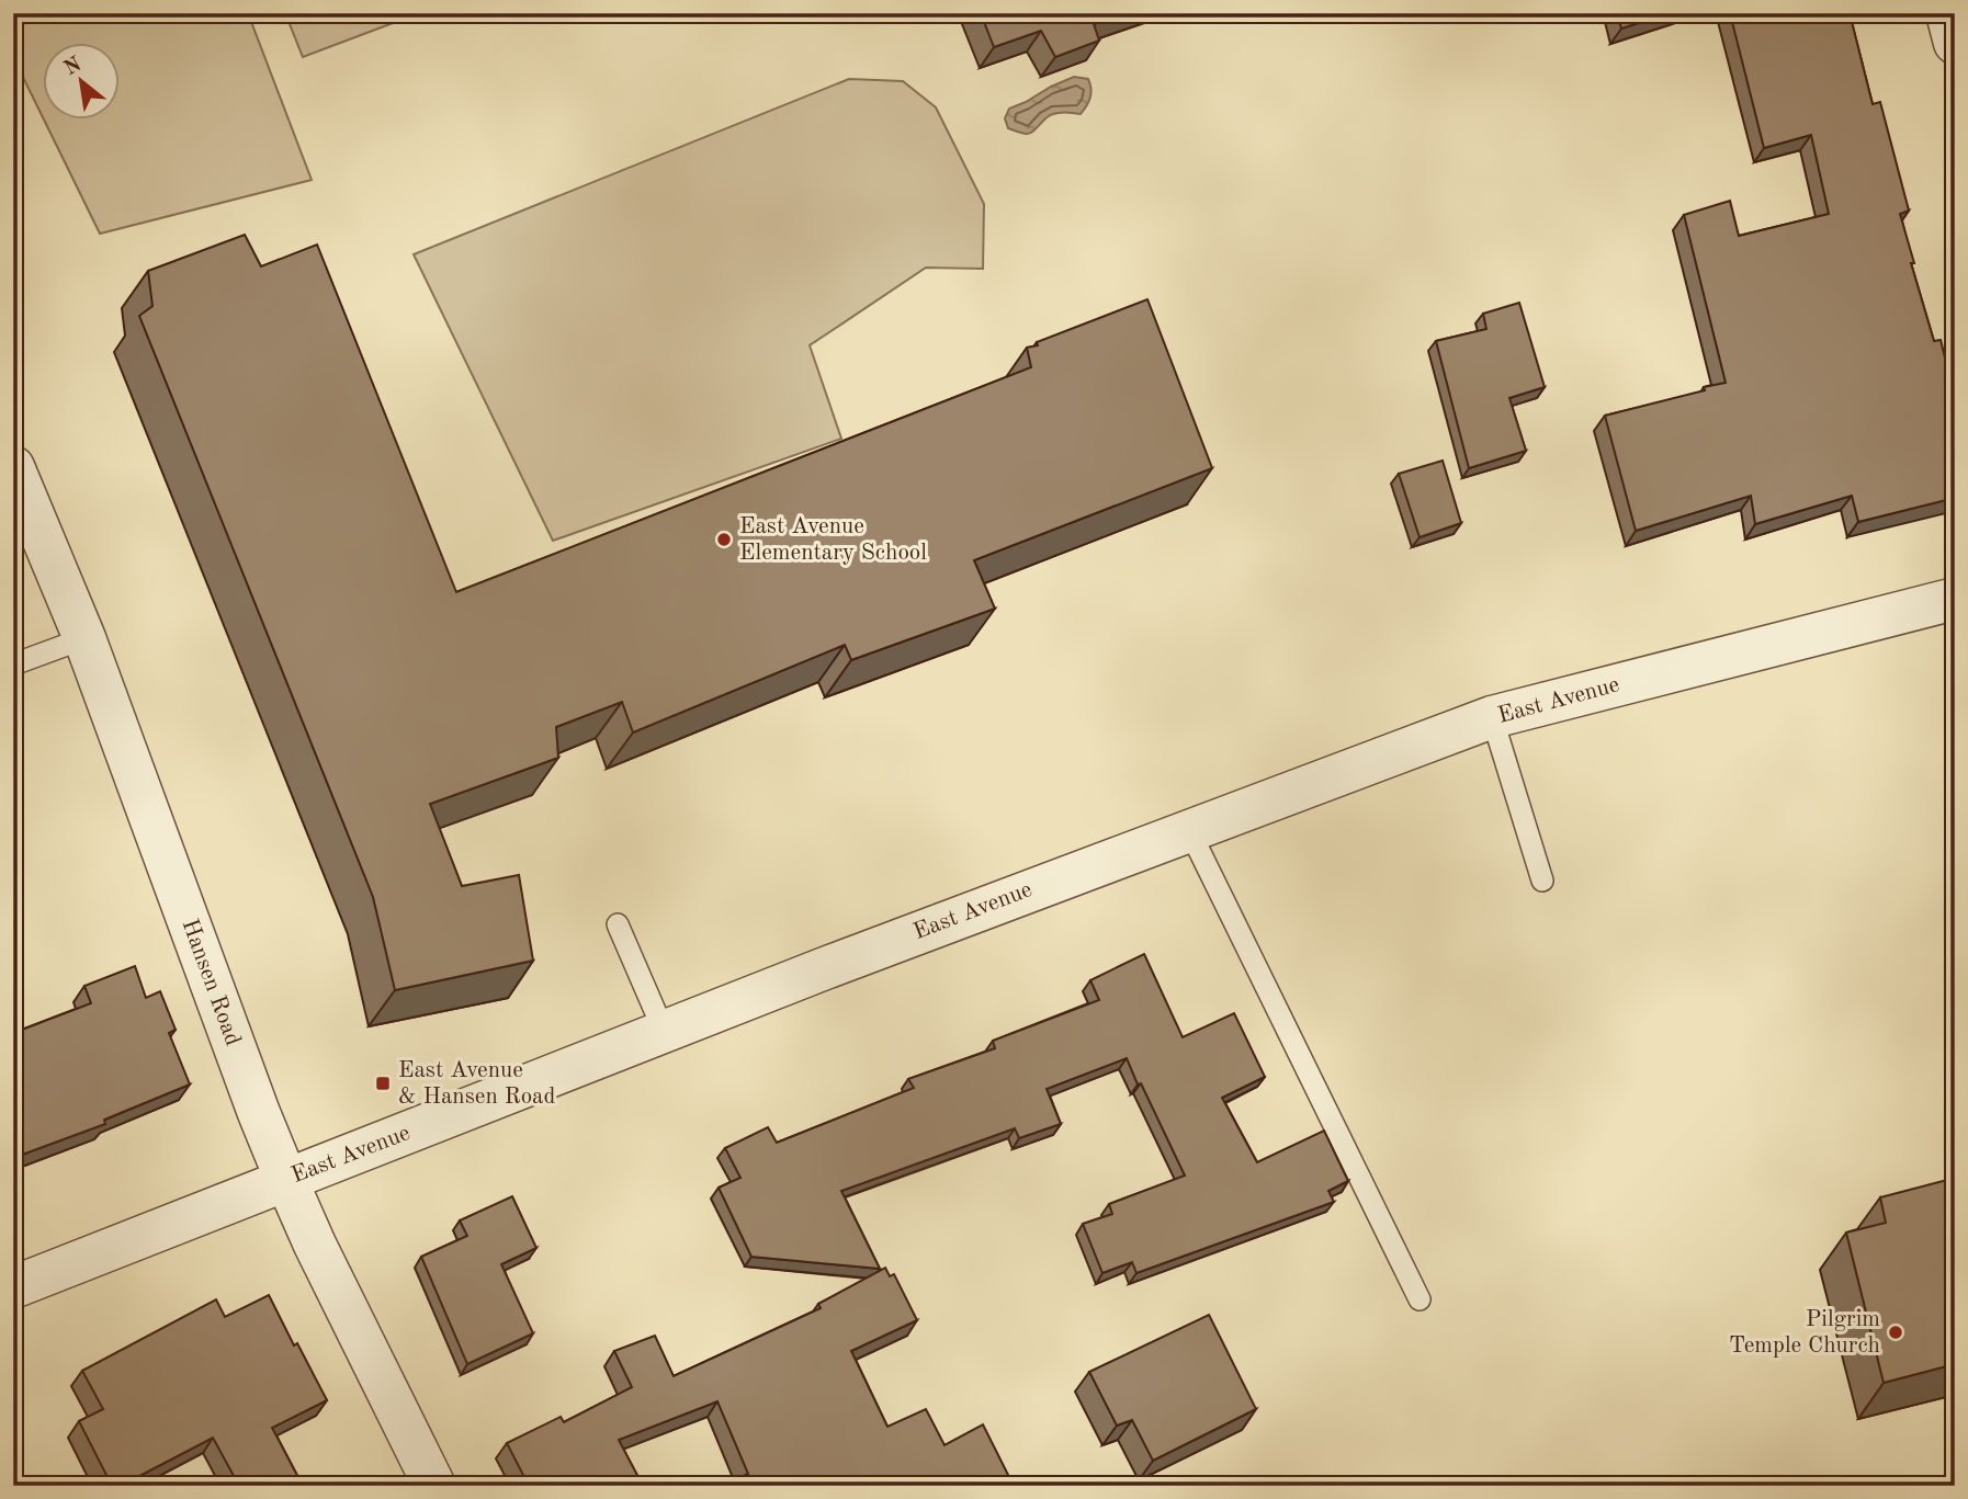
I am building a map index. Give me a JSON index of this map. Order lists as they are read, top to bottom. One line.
{"streets":{"street":["East Avenue","Hansen Road"]},"crossings":[["East Avenue","Hansen Road"]],"places":{"other":["East Avenue Elementary School","Pilgrim Temple Church"],"transit":["East Avenue & Hansen Road"]},"north":"top left"}
